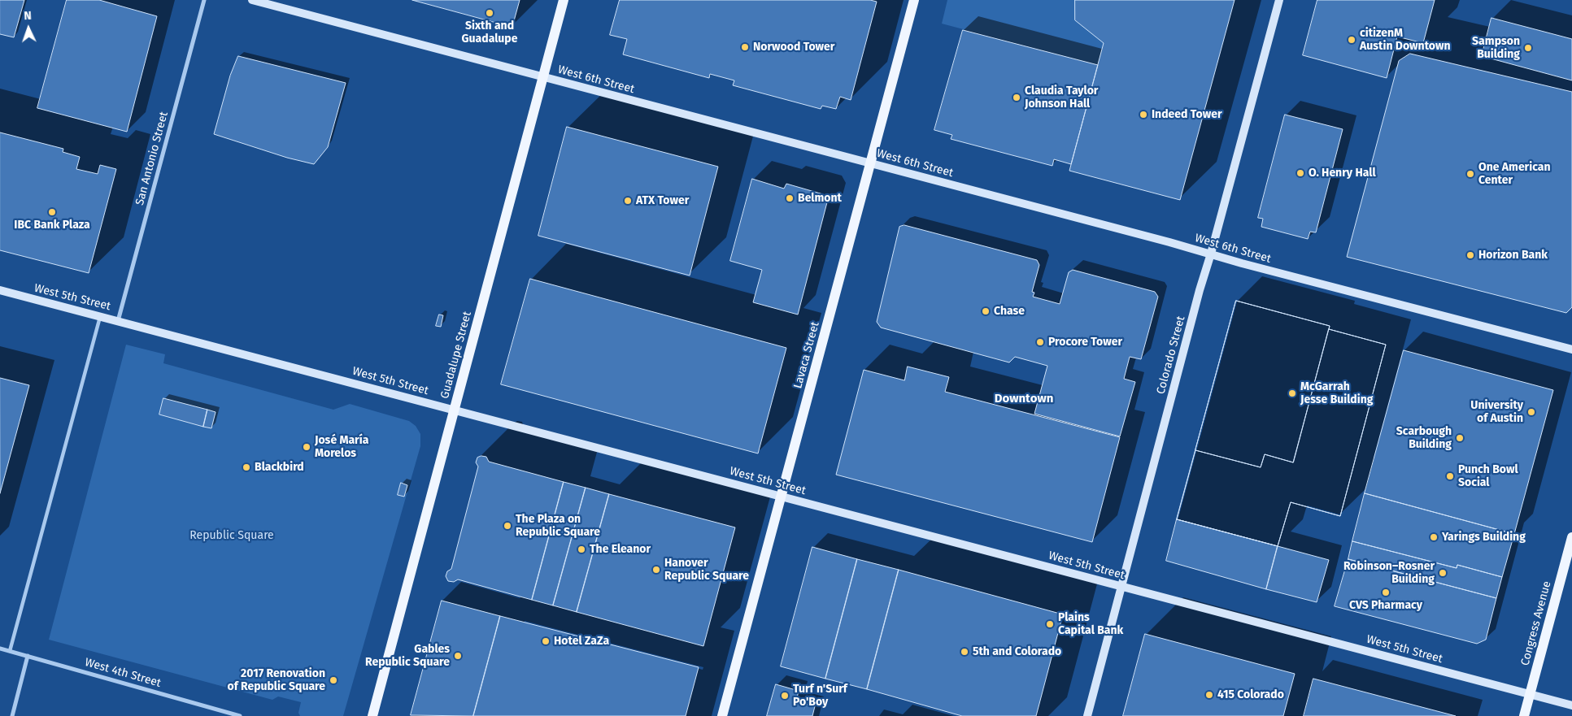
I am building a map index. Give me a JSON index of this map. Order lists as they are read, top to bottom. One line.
{"streets":{"main road":["West 6th Street","West 5th Street","Guadalupe Street","Lavaca Street","Colorado Street","Congress Avenue"],"street":["San Antonio Street","West 4th Street"]},"crossings":[["West 6th Street","Guadalupe Street"],["West 6th Street","Lavaca Street"],["West 6th Street","Colorado Street"],["San Antonio Street","West 5th Street"],["West 5th Street","Guadalupe Street"],["West 5th Street","Lavaca Street"],["West 5th Street","Colorado Street"],["West 5th Street","Congress Avenue"]],"districts":["Downtown"],"parks":["Republic Square"],"places":["Sixth and Guadalupe","citizenM Austin Downtown","Norwood Tower","Sampson Building","Claudia Taylor Johnson Hall","Indeed Tower","O. Henry Hall","One American Center","Belmont","ATX Tower","IBC Bank Plaza","Horizon Bank","Chase","Procore Tower","McGarrah Jesse Building","University of Austin","Scarbough Building","José María Morelos","Blackbird","Punch Bowl Social","The Plaza on Republic Square","Yarings Building","The Eleanor","Hanover Republic Square","Robinson–Rosner Building","CVS Pharmacy","Plains Capital Bank","Hotel ZaZa","5th and Colorado","Gables Republic Square","2017 Renovation of Republic Square","415 Colorado","Turf n'Surf Po'Boy"],"north":"top"}
